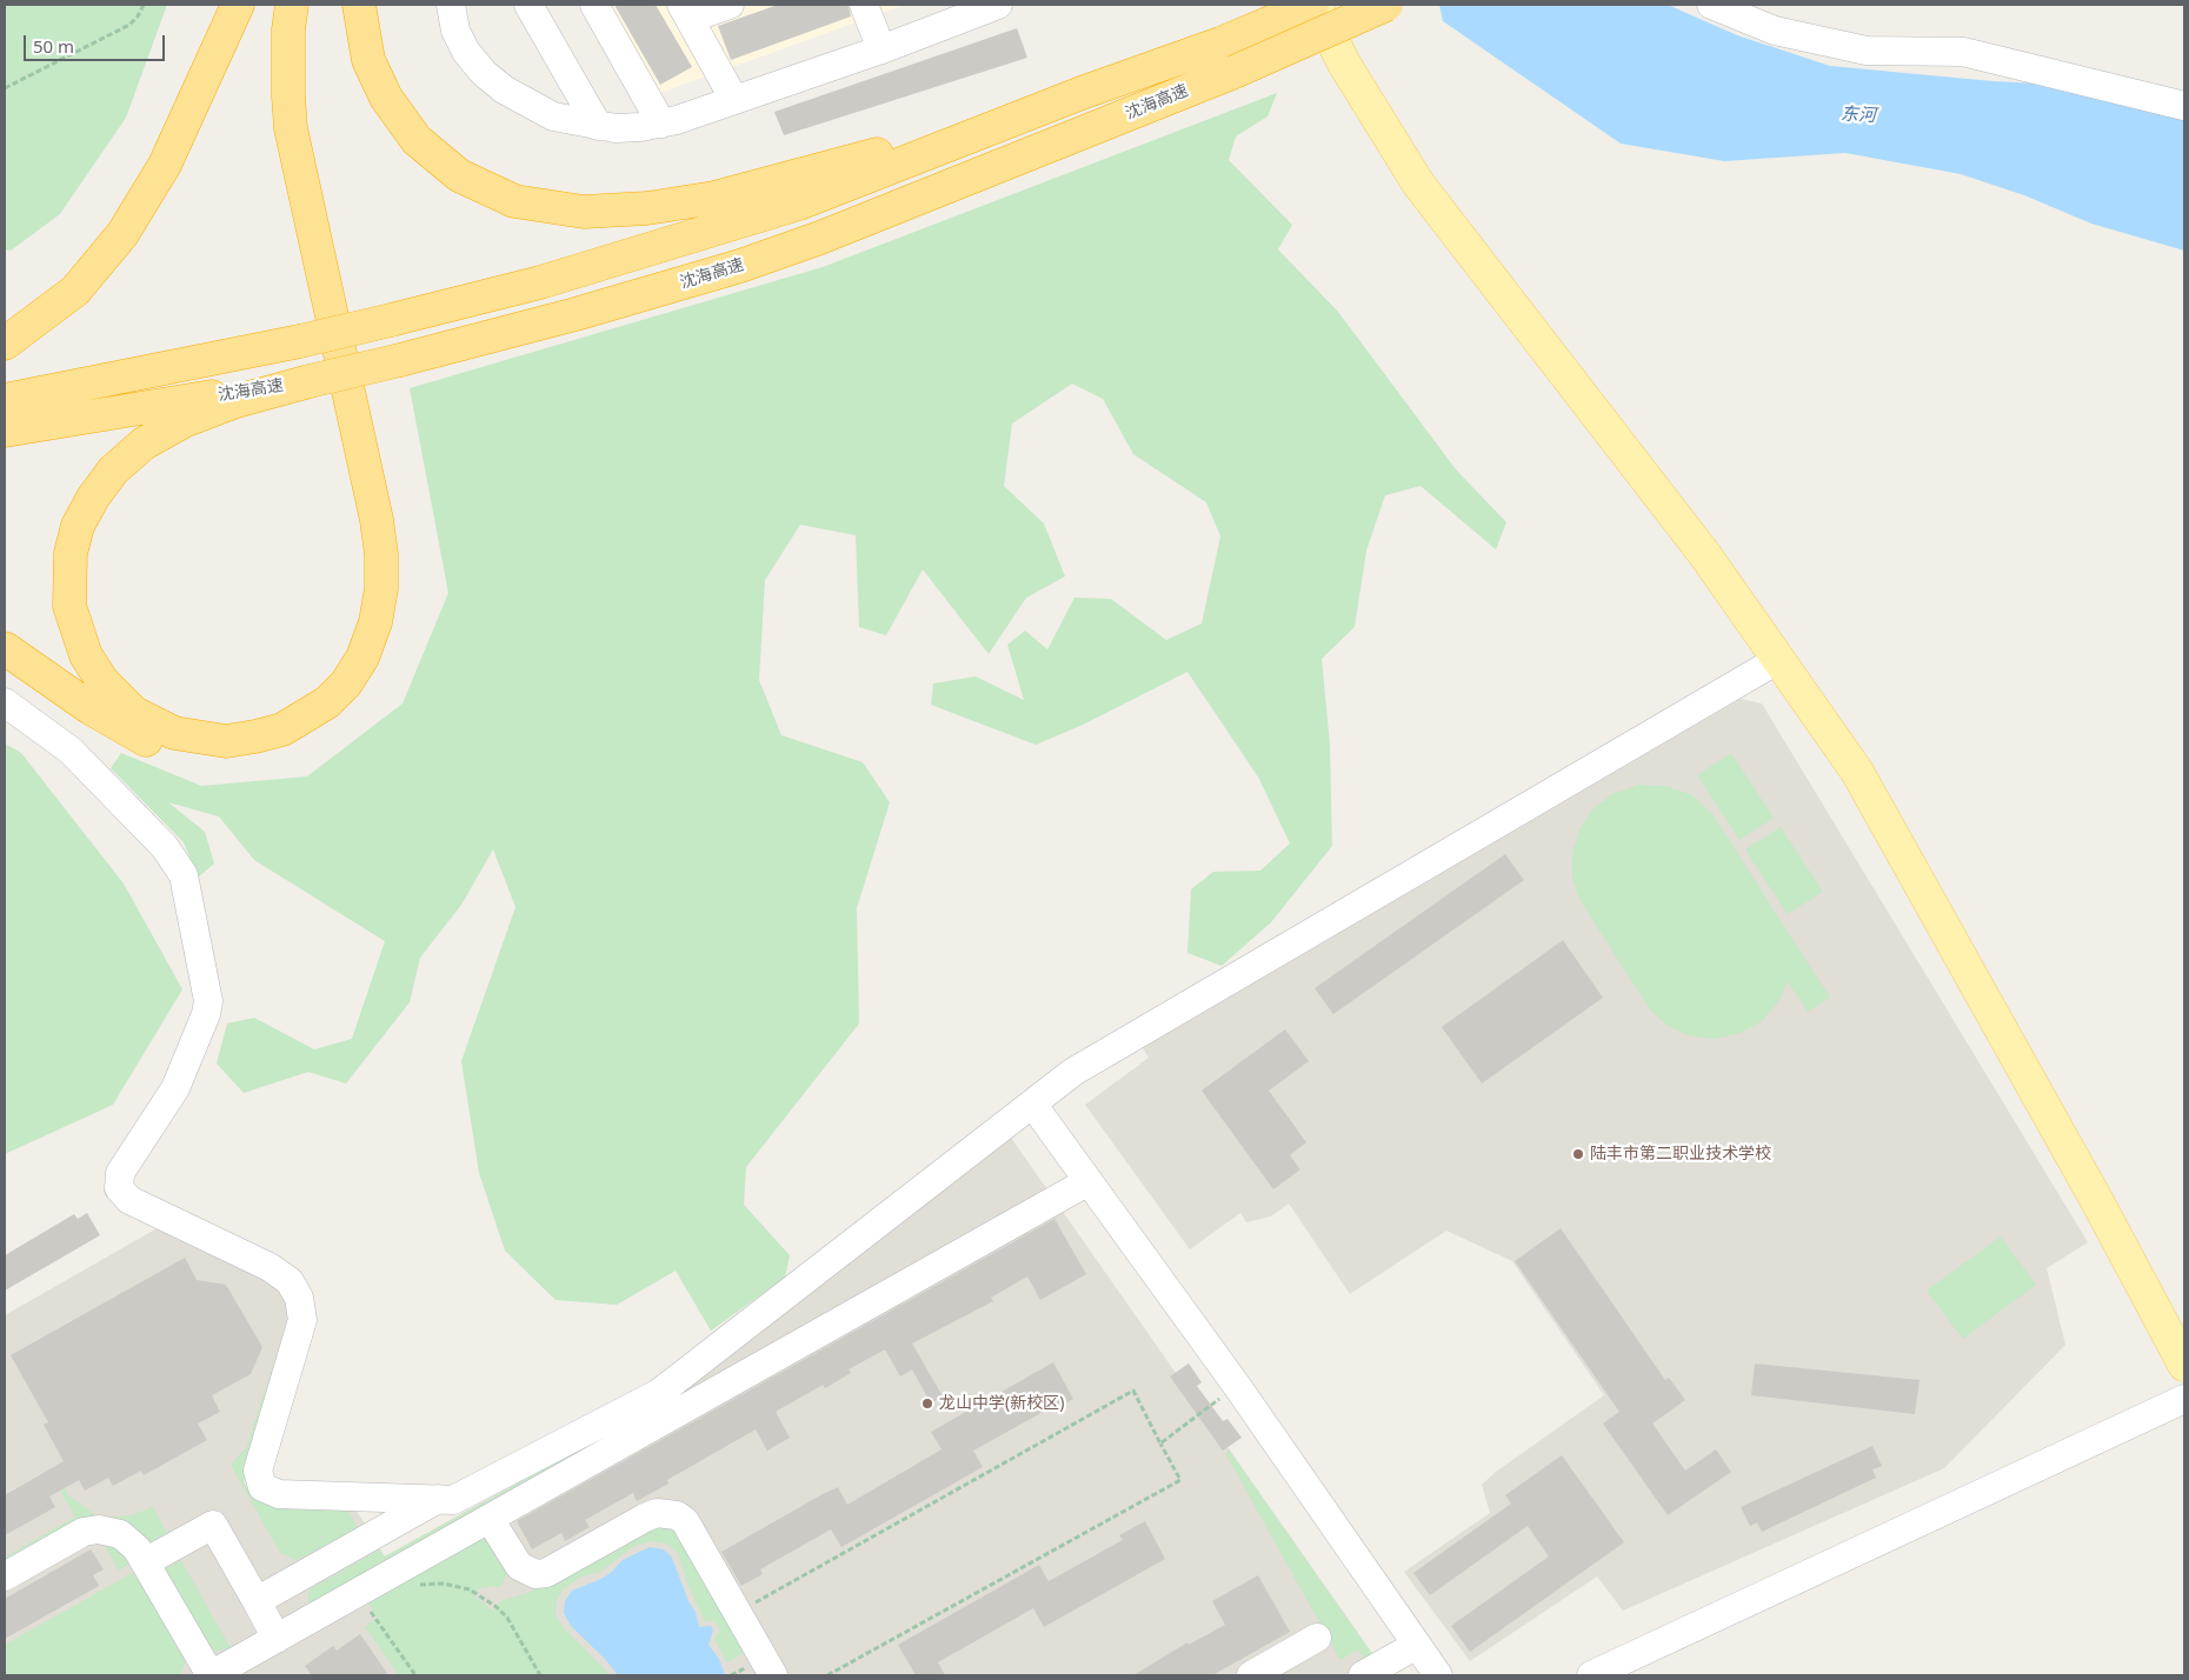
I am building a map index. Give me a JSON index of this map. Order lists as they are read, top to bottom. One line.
{"streets":{"highway":["沈海高速"]},"water":["东河"],"places":["陆丰市第二职业技术学校","龙山中学(新校区)"],"scale_bar":"50 m"}
